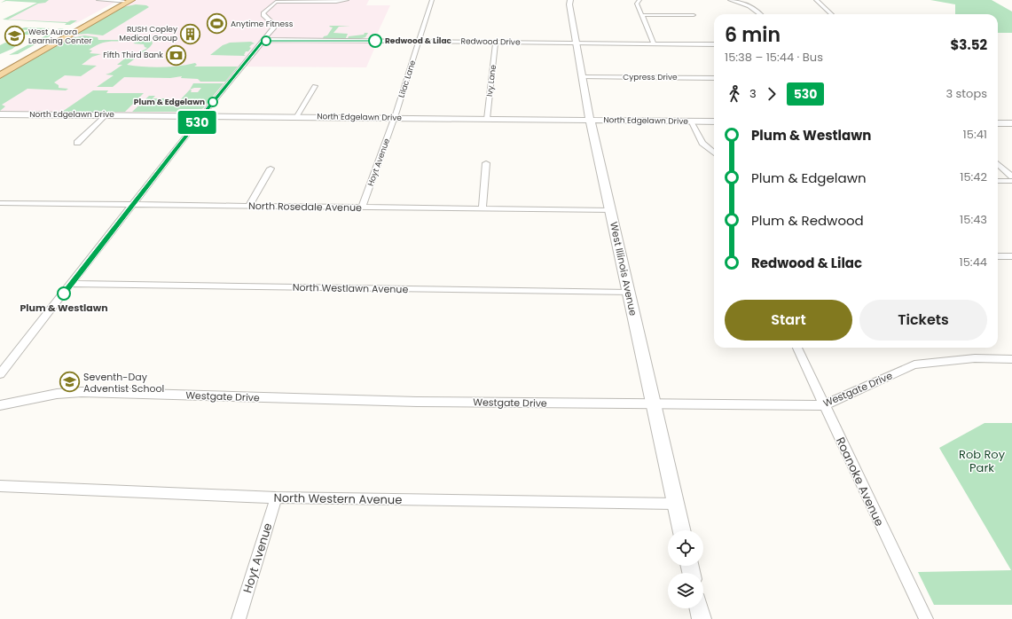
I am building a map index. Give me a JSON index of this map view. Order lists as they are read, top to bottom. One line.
{"streets":{"street":["Redwood Drive","Cypress Drive","Lilac Lane","Ivy Lane","North Edgelawn Drive","Hoyt Avenue","North Rosedale Avenue","West Illinois Avenue","North Westlawn Avenue","Westgate Drive","Roanoke Avenue","North Western Avenue"]},"crossings":[["Redwood Drive","Lilac Lane"],["Redwood Drive","Ivy Lane"],["Redwood Drive","West Illinois Avenue"],["Cypress Drive","West Illinois Avenue"],["Lilac Lane","North Edgelawn Drive"],["Lilac Lane","Hoyt Avenue"],["Ivy Lane","North Edgelawn Drive"],["North Edgelawn Drive","Hoyt Avenue"],["North Edgelawn Drive","West Illinois Avenue"],["Hoyt Avenue","North Rosedale Avenue"],["Hoyt Avenue","North Western Avenue"],["North Rosedale Avenue","West Illinois Avenue"],["West Illinois Avenue","North Westlawn Avenue"],["West Illinois Avenue","Westgate Drive"],["West Illinois Avenue","North Western Avenue"],["Westgate Drive","Roanoke Avenue"]],"parks":["Rob Roy Park"],"places":{"sports":["Anytime Fitness"],"building":["RUSH Copley Medical Group"],"school or university":["West Aurora Learning Center","Seventh-Day Adventist School"],"other":["Redwood & Lilac","Plum & Edgelawn","Plum & Westlawn"],"bank":["Fifth Third Bank"]},"lines":["bus line 530"],"page":{"on_map":"530","heading":["6 min","15:38 – 15:44 · Bus","$3.52"],"legs":["3","530","3 stops"],"list":[{"name":"Plum & Westlawn","value":"15:41"},{"name":"Plum & Edgelawn","value":"15:42"},{"name":"Plum & Redwood","value":"15:43"},{"name":"Redwood & Lilac","value":"15:44"}],"buttons":["Start","Tickets"]}}
